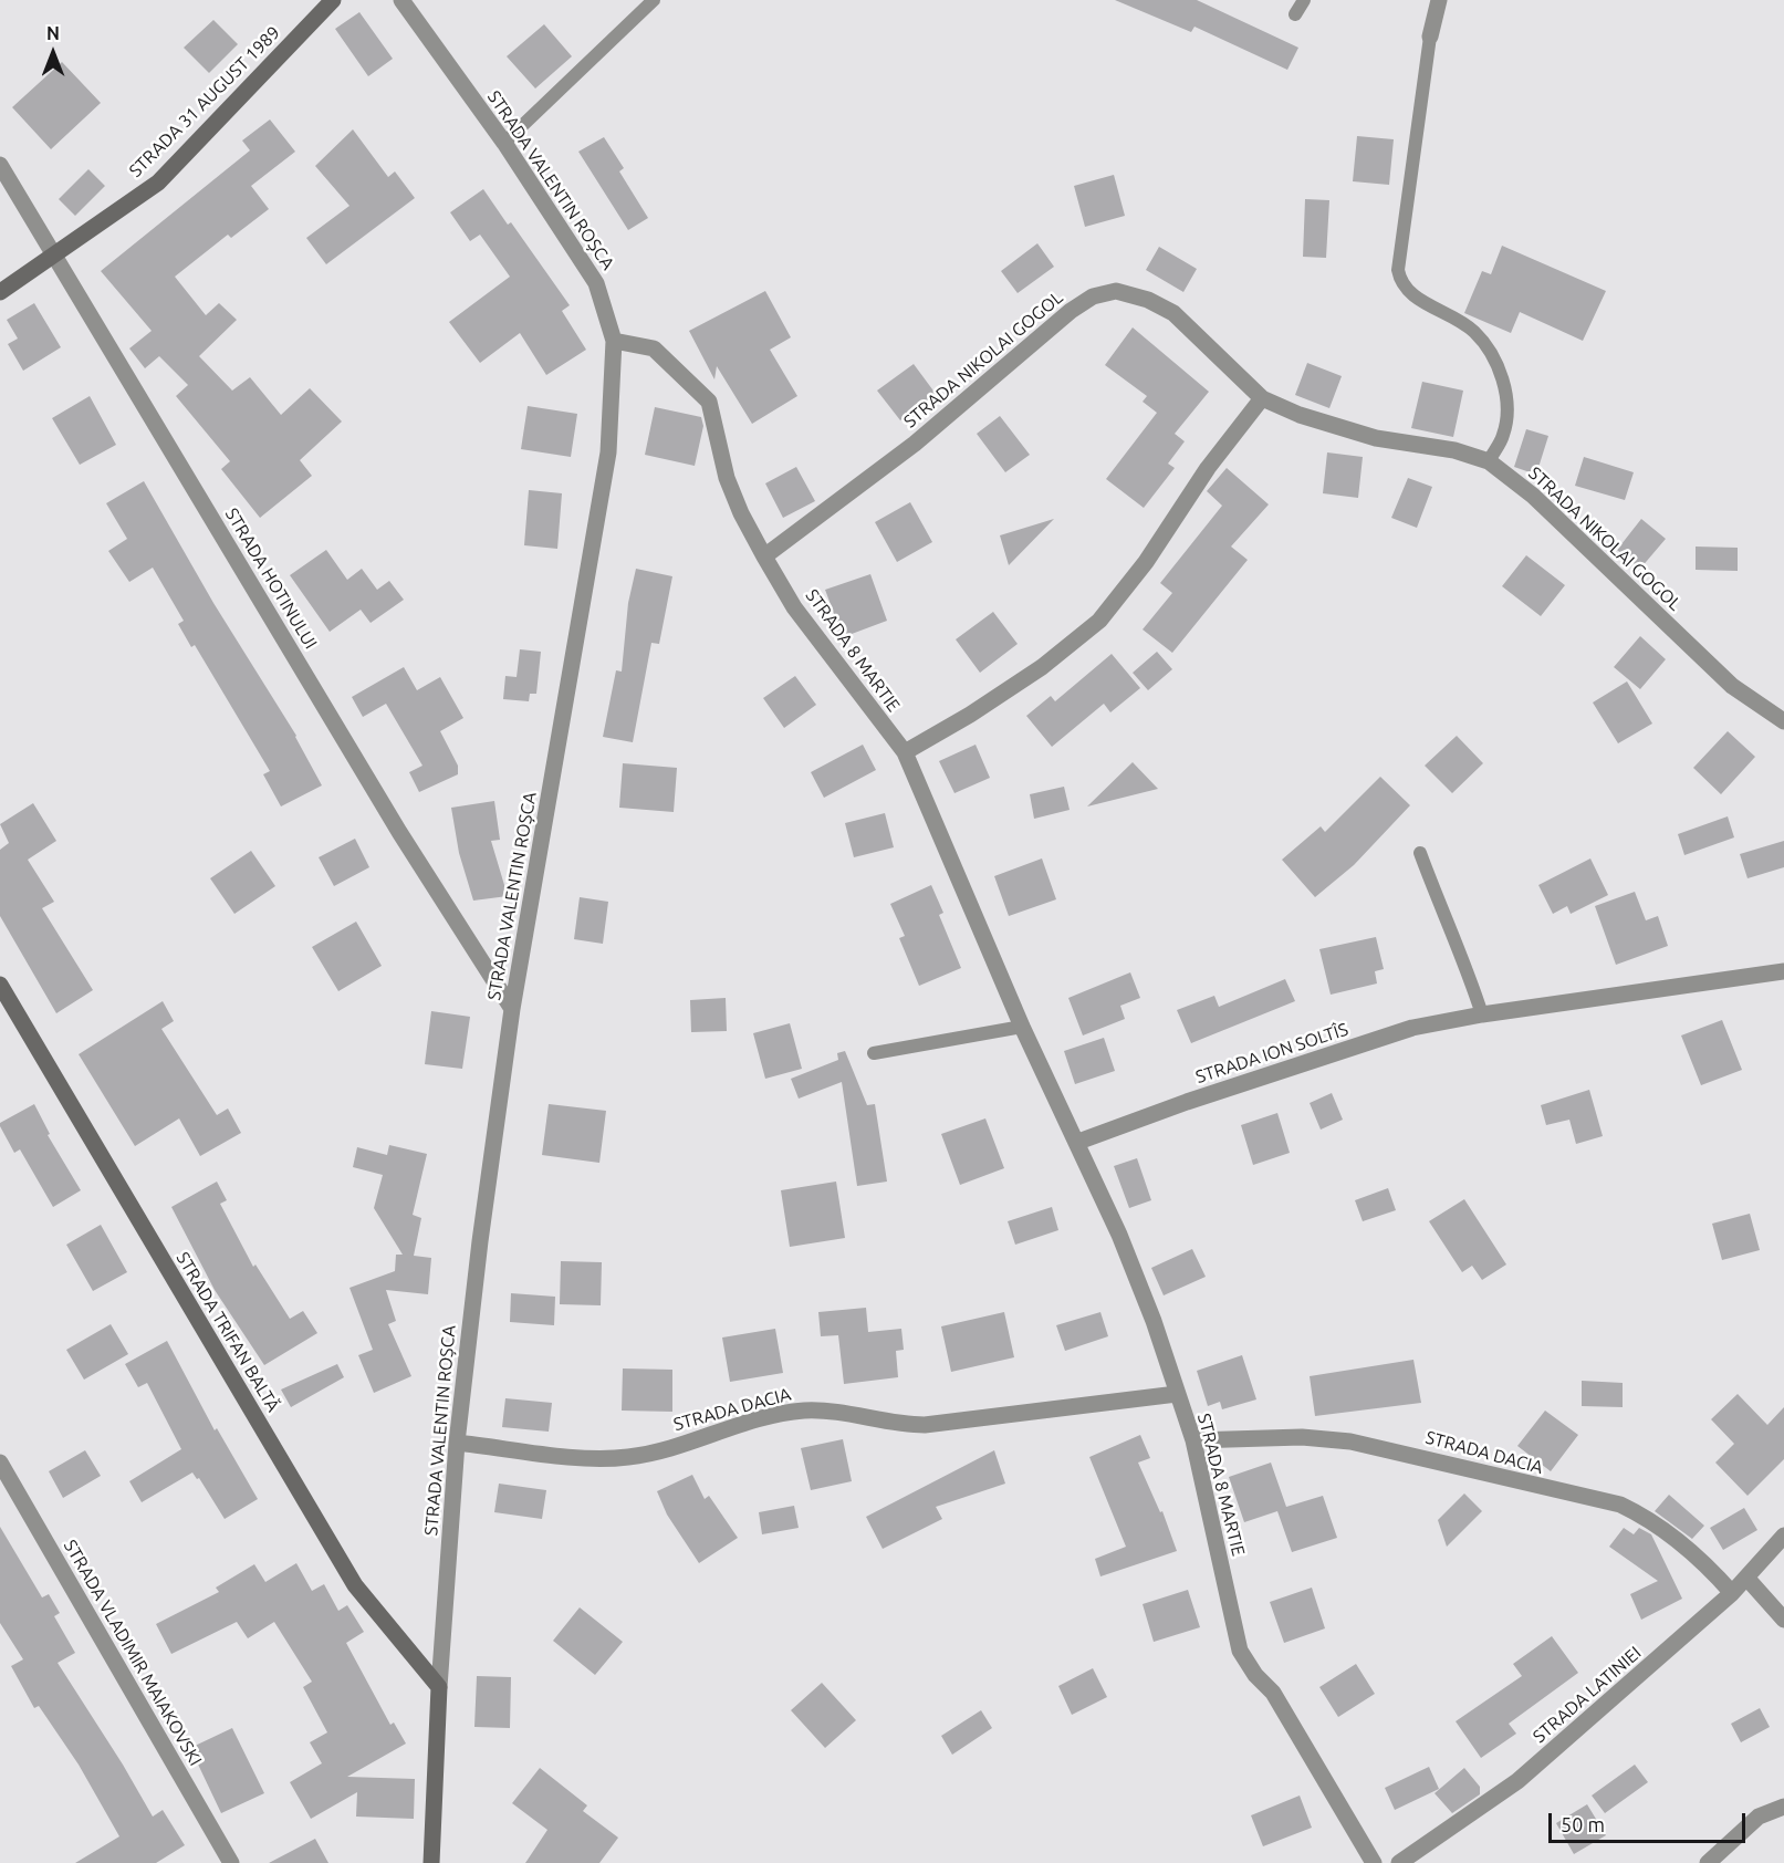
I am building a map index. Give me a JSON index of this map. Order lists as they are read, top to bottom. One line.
{"streets":{"main road":["STRADA 31 AUGUST 1989","STRADA VALENTIN ROȘCA","STRADA TRIFAN BALTĂ"],"street":["STRADA NIKOLAI GOGOL","STRADA HOTINULUI","STRADA 8 MARTIE","STRADA ION SOLTÎS","STRADA DACIA","STRADA VLADIMIR MAIAKOVSKI","STRADA LATINIEI"]},"crossings":[["STRADA 31 AUGUST 1989","STRADA HOTINULUI"],["STRADA VALENTIN ROȘCA","STRADA HOTINULUI"],["STRADA VALENTIN ROȘCA","STRADA 8 MARTIE"],["STRADA VALENTIN ROȘCA","STRADA TRIFAN BALTĂ"],["STRADA VALENTIN ROȘCA","STRADA DACIA"],["STRADA NIKOLAI GOGOL","STRADA 8 MARTIE"],["STRADA 8 MARTIE","STRADA ION SOLTÎS"],["STRADA 8 MARTIE","STRADA DACIA"],["STRADA DACIA","STRADA LATINIEI"]],"scale_bar":"50 m","north":"top"}
